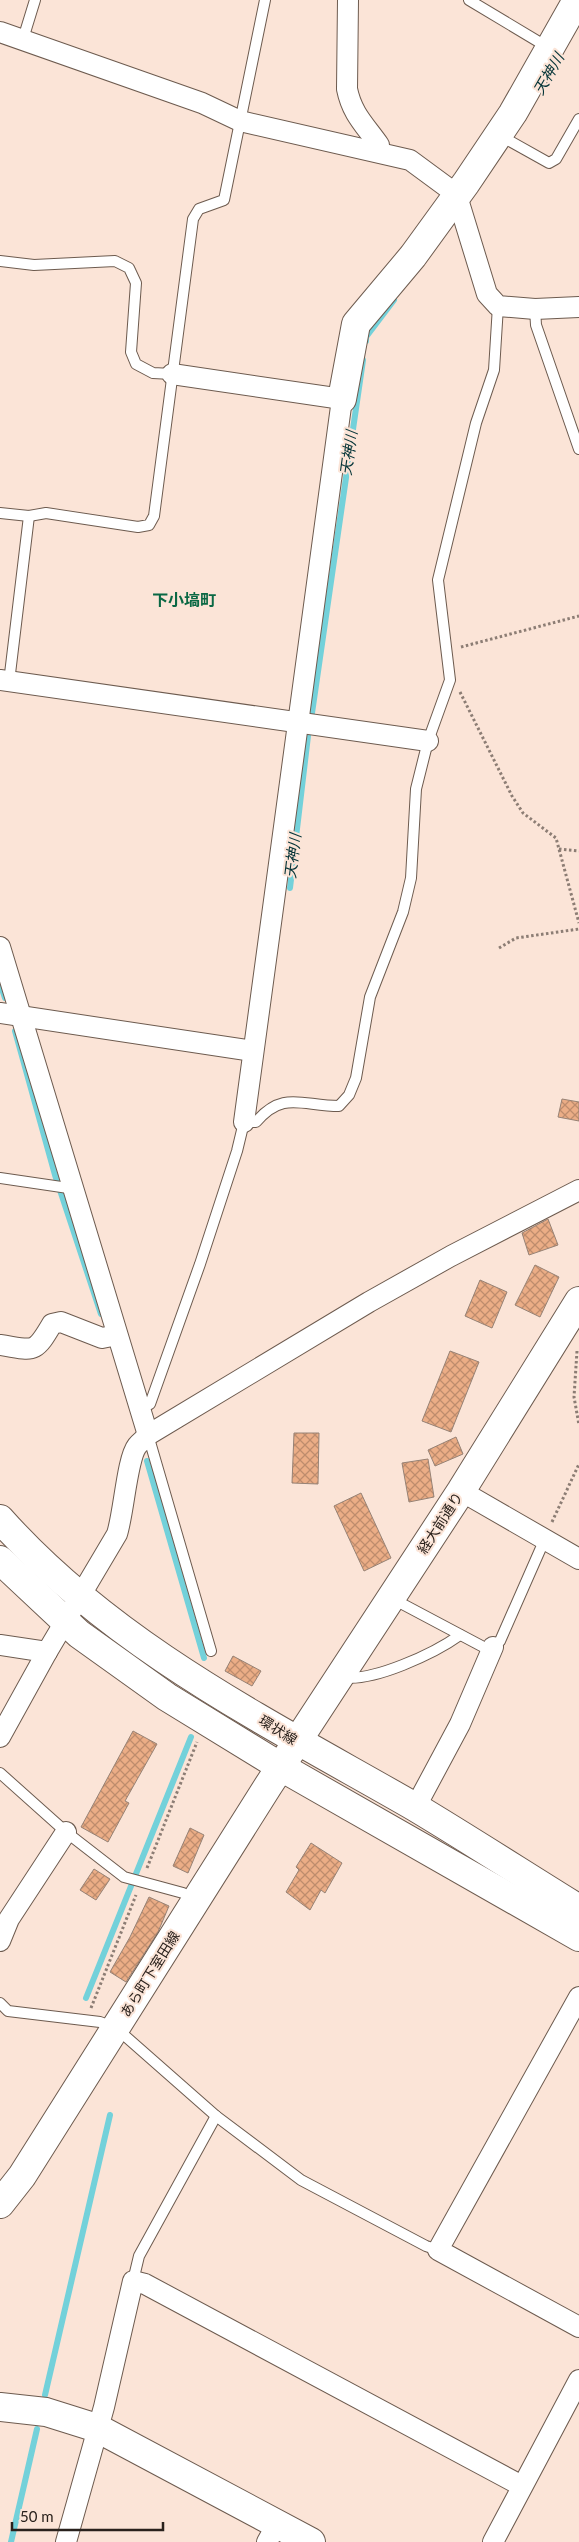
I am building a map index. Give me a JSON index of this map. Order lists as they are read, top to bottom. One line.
{"streets":{"street":["経大前通り","環状線","あら町下室田線"]},"crossings":[["経大前通り","環状線"],["経大前通り","あら町下室田線"],["環状線","あら町下室田線"]],"districts":["下小塙町"],"water":["天神川"],"scale_bar":"50 m"}
